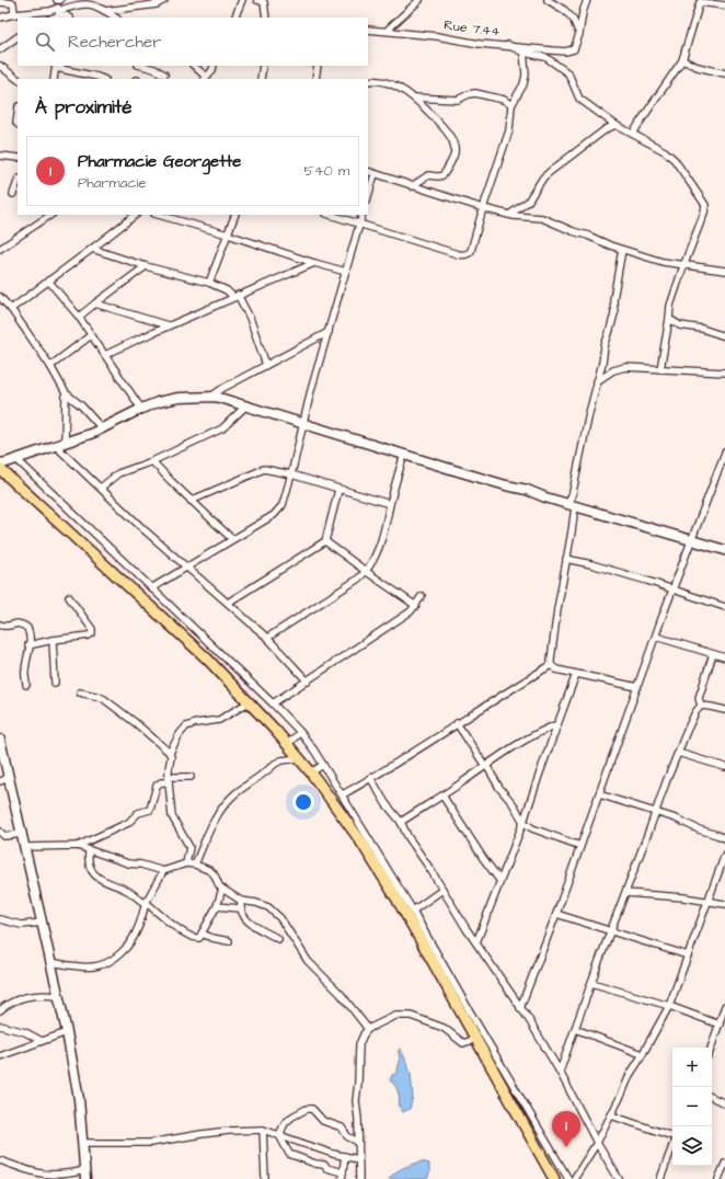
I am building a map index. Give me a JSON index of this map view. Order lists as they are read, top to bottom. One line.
{"streets":{"street":["Rue 7.44"]},"page":{"search":"Rechercher","heading":"À proximité","list":[{"mark":"1","name":"Pharmacie Georgette","note":"Pharmacie","value":"540 m"}],"map_buttons":["+","−"],"pins":"1"}}
